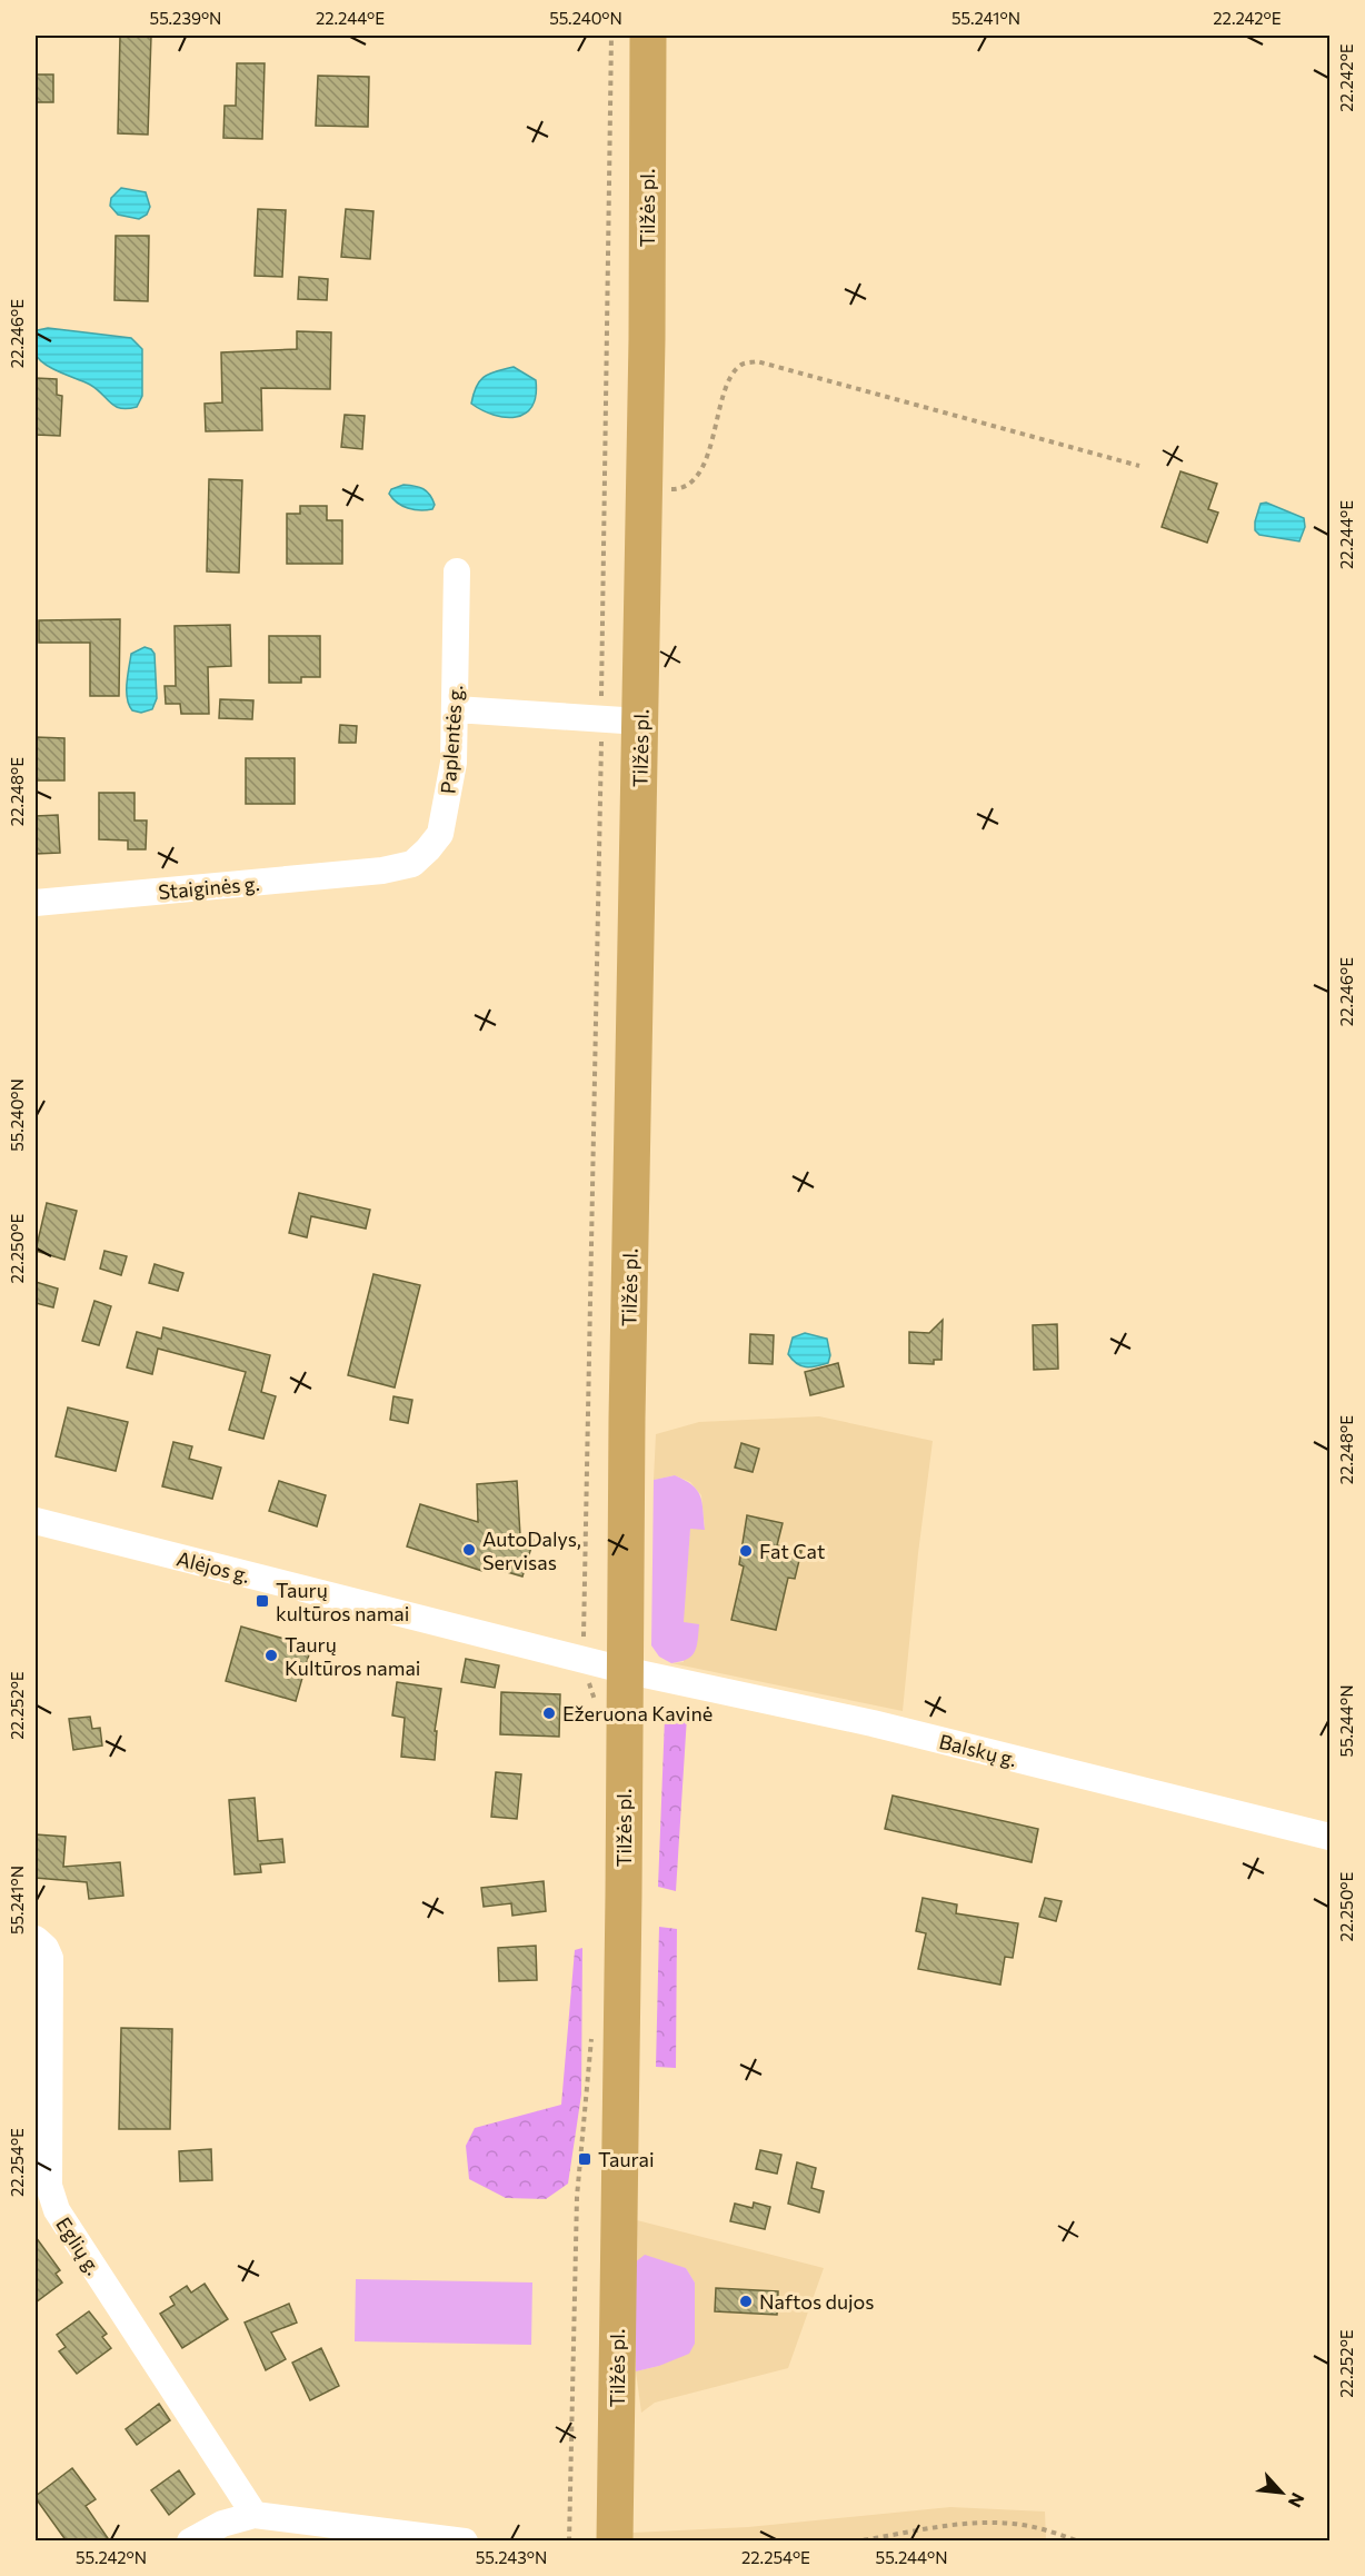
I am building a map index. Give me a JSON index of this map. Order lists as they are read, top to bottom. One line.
{"streets":{"highway":["Tilžės pl."],"street":["Paplentės g.","Staiginės g.","Alėjos g.","Balskų g.","Eglių g."]},"crossings":[["Tilžės pl.","Alėjos g."],["Tilžės pl.","Balskų g."],["Paplentės g.","Staiginės g."],["Alėjos g.","Balskų g."]],"places":{"other":["AutoDalys, Servisas","Fat Cat","Taurų Kultūros namai","Ežeruona Kavinė","Naftos dujos"],"transit":["Taurų kultūros namai","Taurai"]},"north":"bottom right","coordinates":["55.239°N","22.244°E","55.240°N","55.241°N","22.242°E","22.246°E","22.248°E","22.250°E","22.252°E","55.244°N","22.254°E","55.242°N","55.243°N"]}
